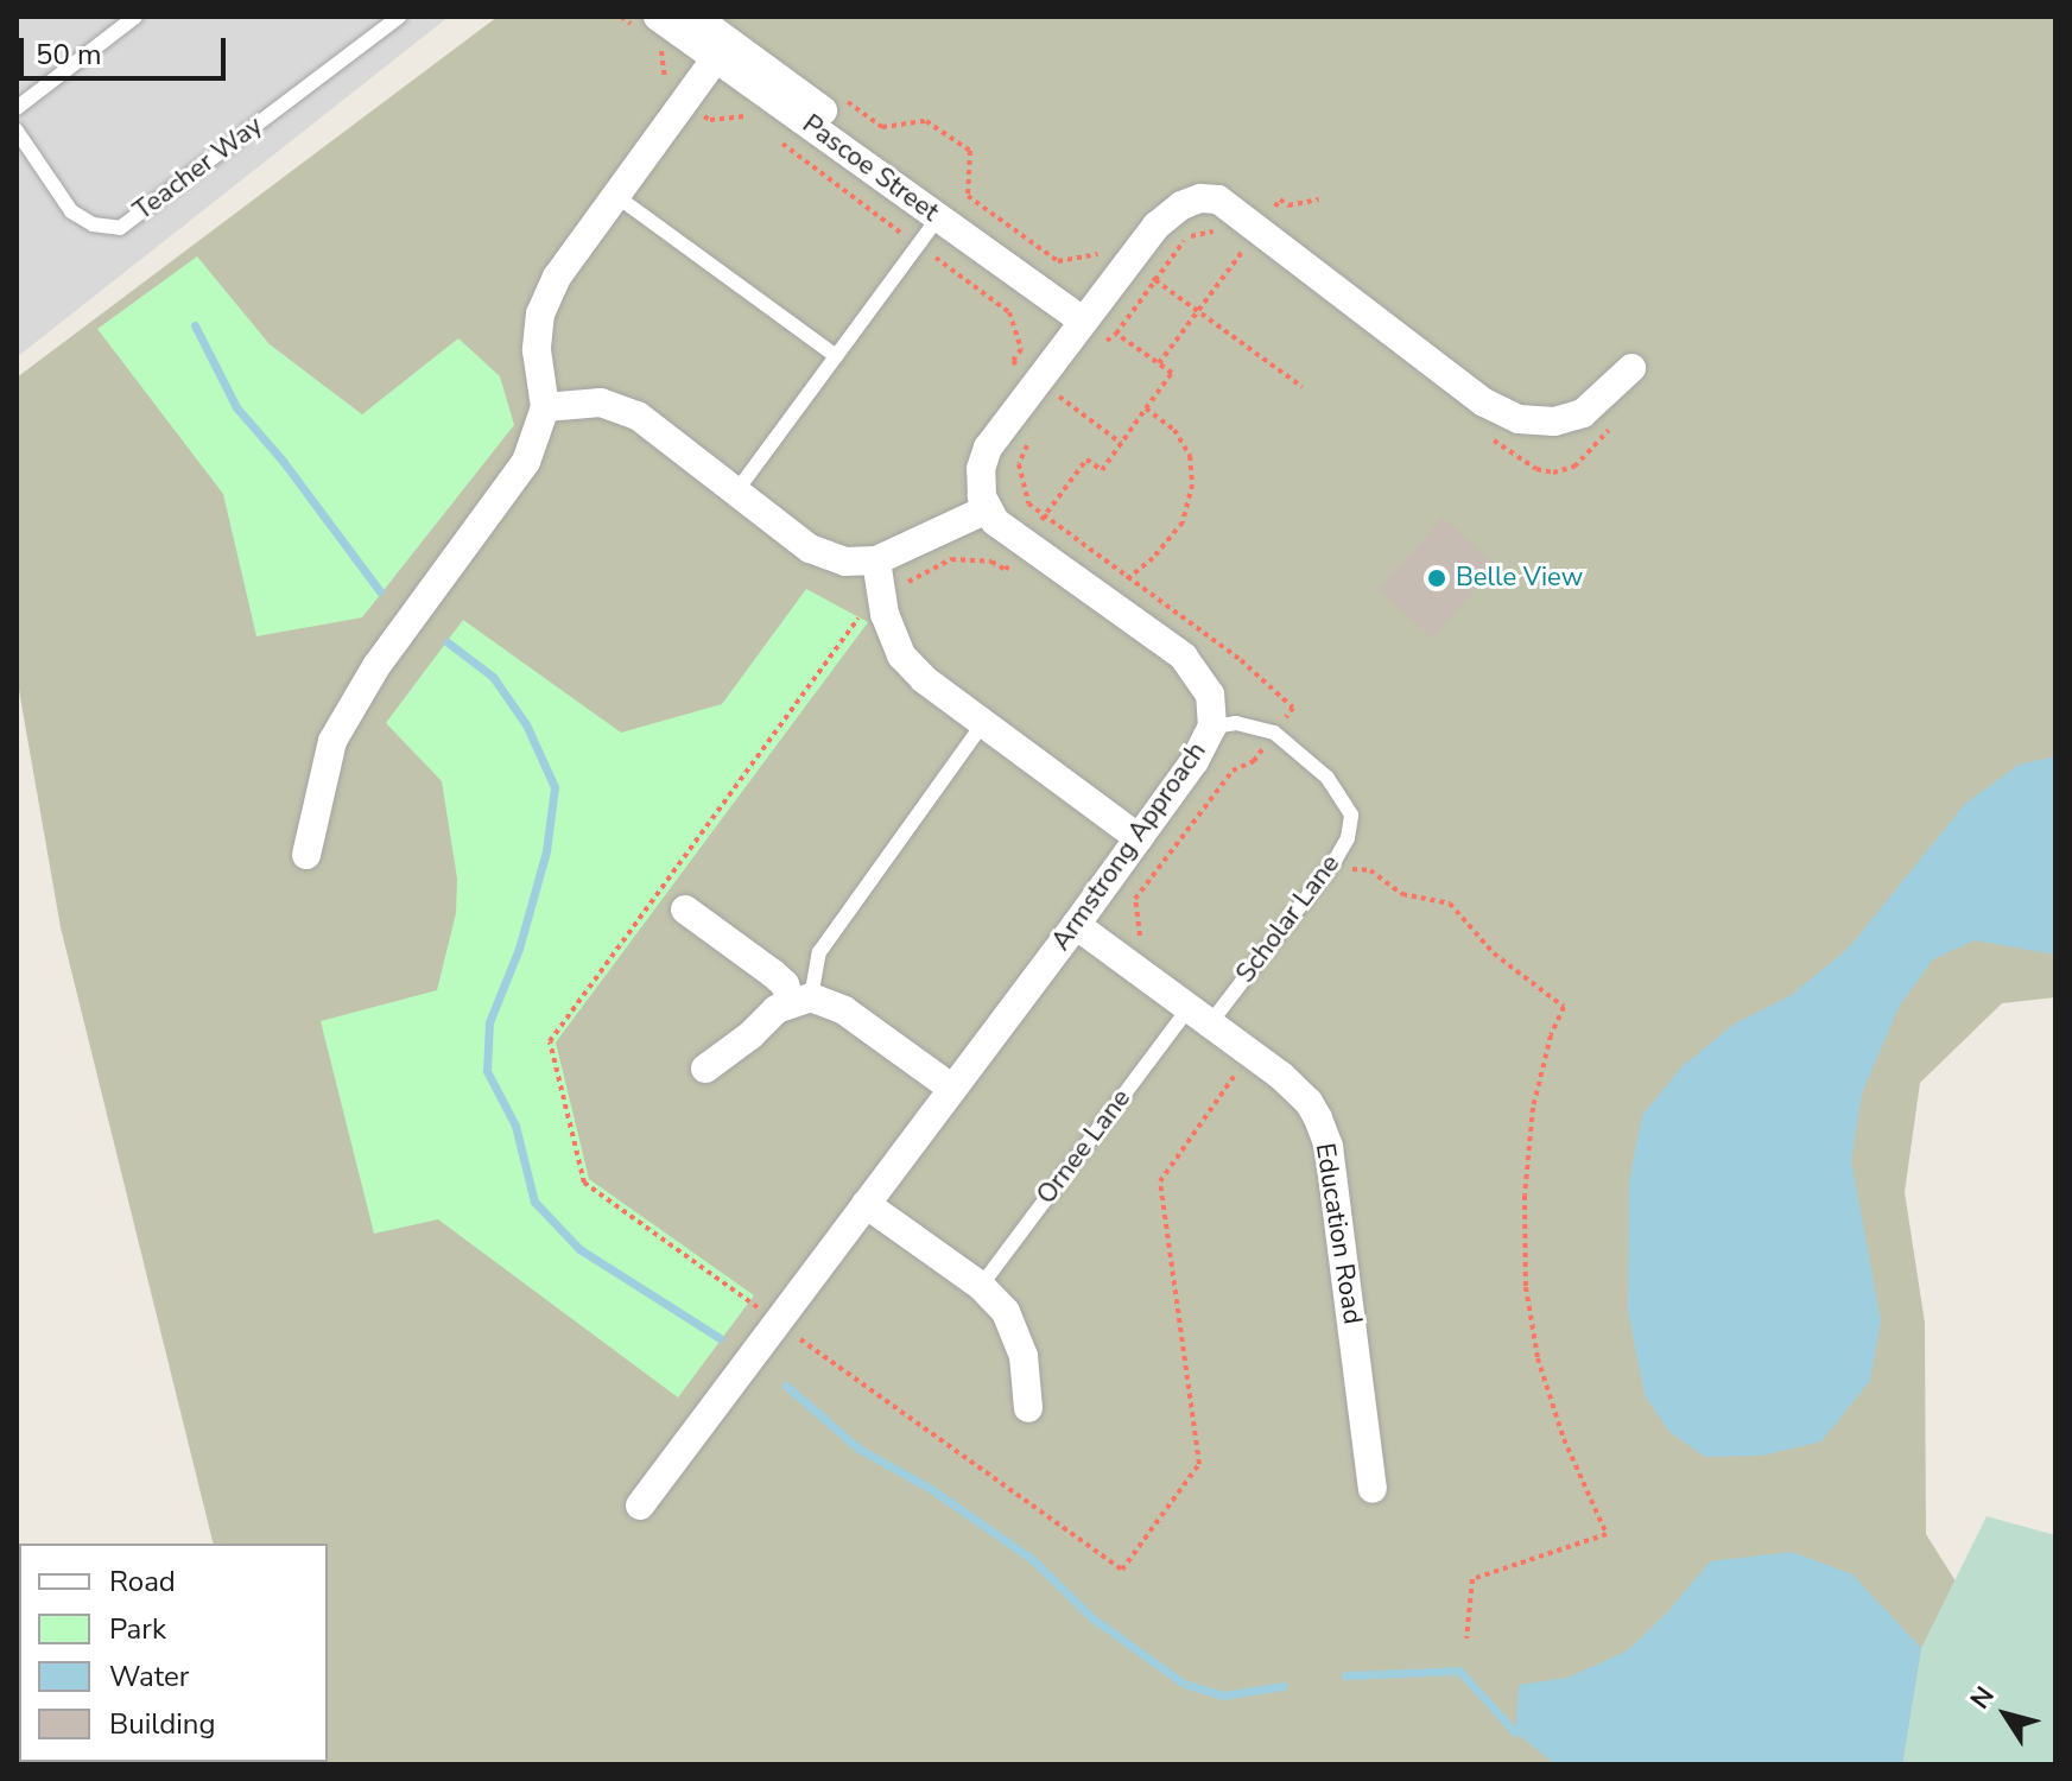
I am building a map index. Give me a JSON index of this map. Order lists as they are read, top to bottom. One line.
{"streets":{"street":["Pascoe Street","Armstrong Approach","Education Road"],"lane":["Teacher Way","Scholar Lane","Ornee Lane"]},"crossings":[["Armstrong Approach","Education Road"],["Scholar Lane","Ornee Lane"],["Scholar Lane","Education Road"],["Ornee Lane","Education Road"]],"places":["Belle View"],"legend":["Road","Park","Water","Building"],"scale_bar":"50 m","north":"top left"}
